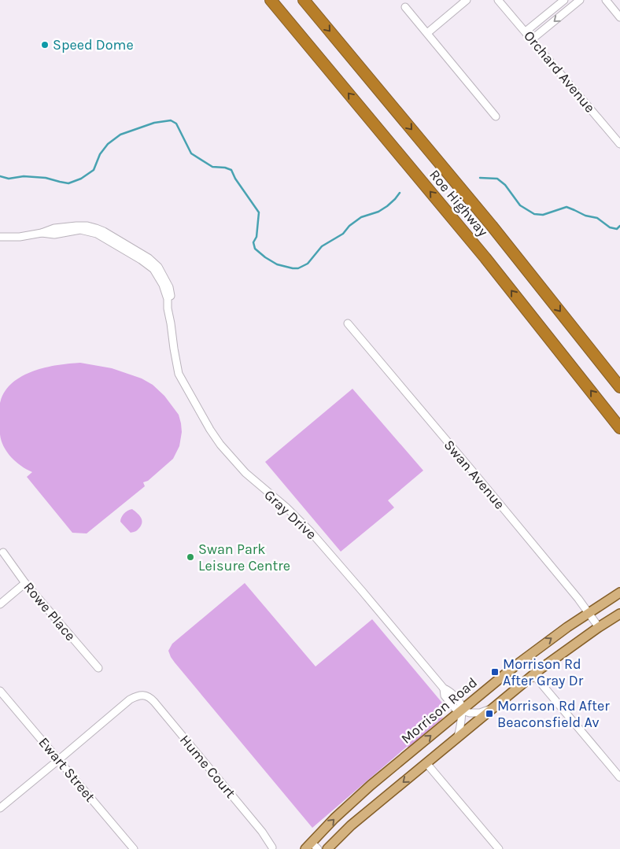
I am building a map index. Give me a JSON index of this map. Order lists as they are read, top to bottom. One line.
{"streets":{"highway":["Roe Highway"],"main road":["Morrison Road"],"street":["Orchard Avenue","Swan Avenue","Gray Drive","Rowe Place","Hume Court","Ewart Street"]},"crossings":[["Swan Avenue","Morrison Road"],["Gray Drive","Morrison Road"],["Hume Court","Ewart Street"]],"places":{"other":["Speed Dome","Swan Park Leisure Centre"],"transit":["Morrison Rd After Gray Dr","Morrison Rd After Beaconsfield Av"]}}
